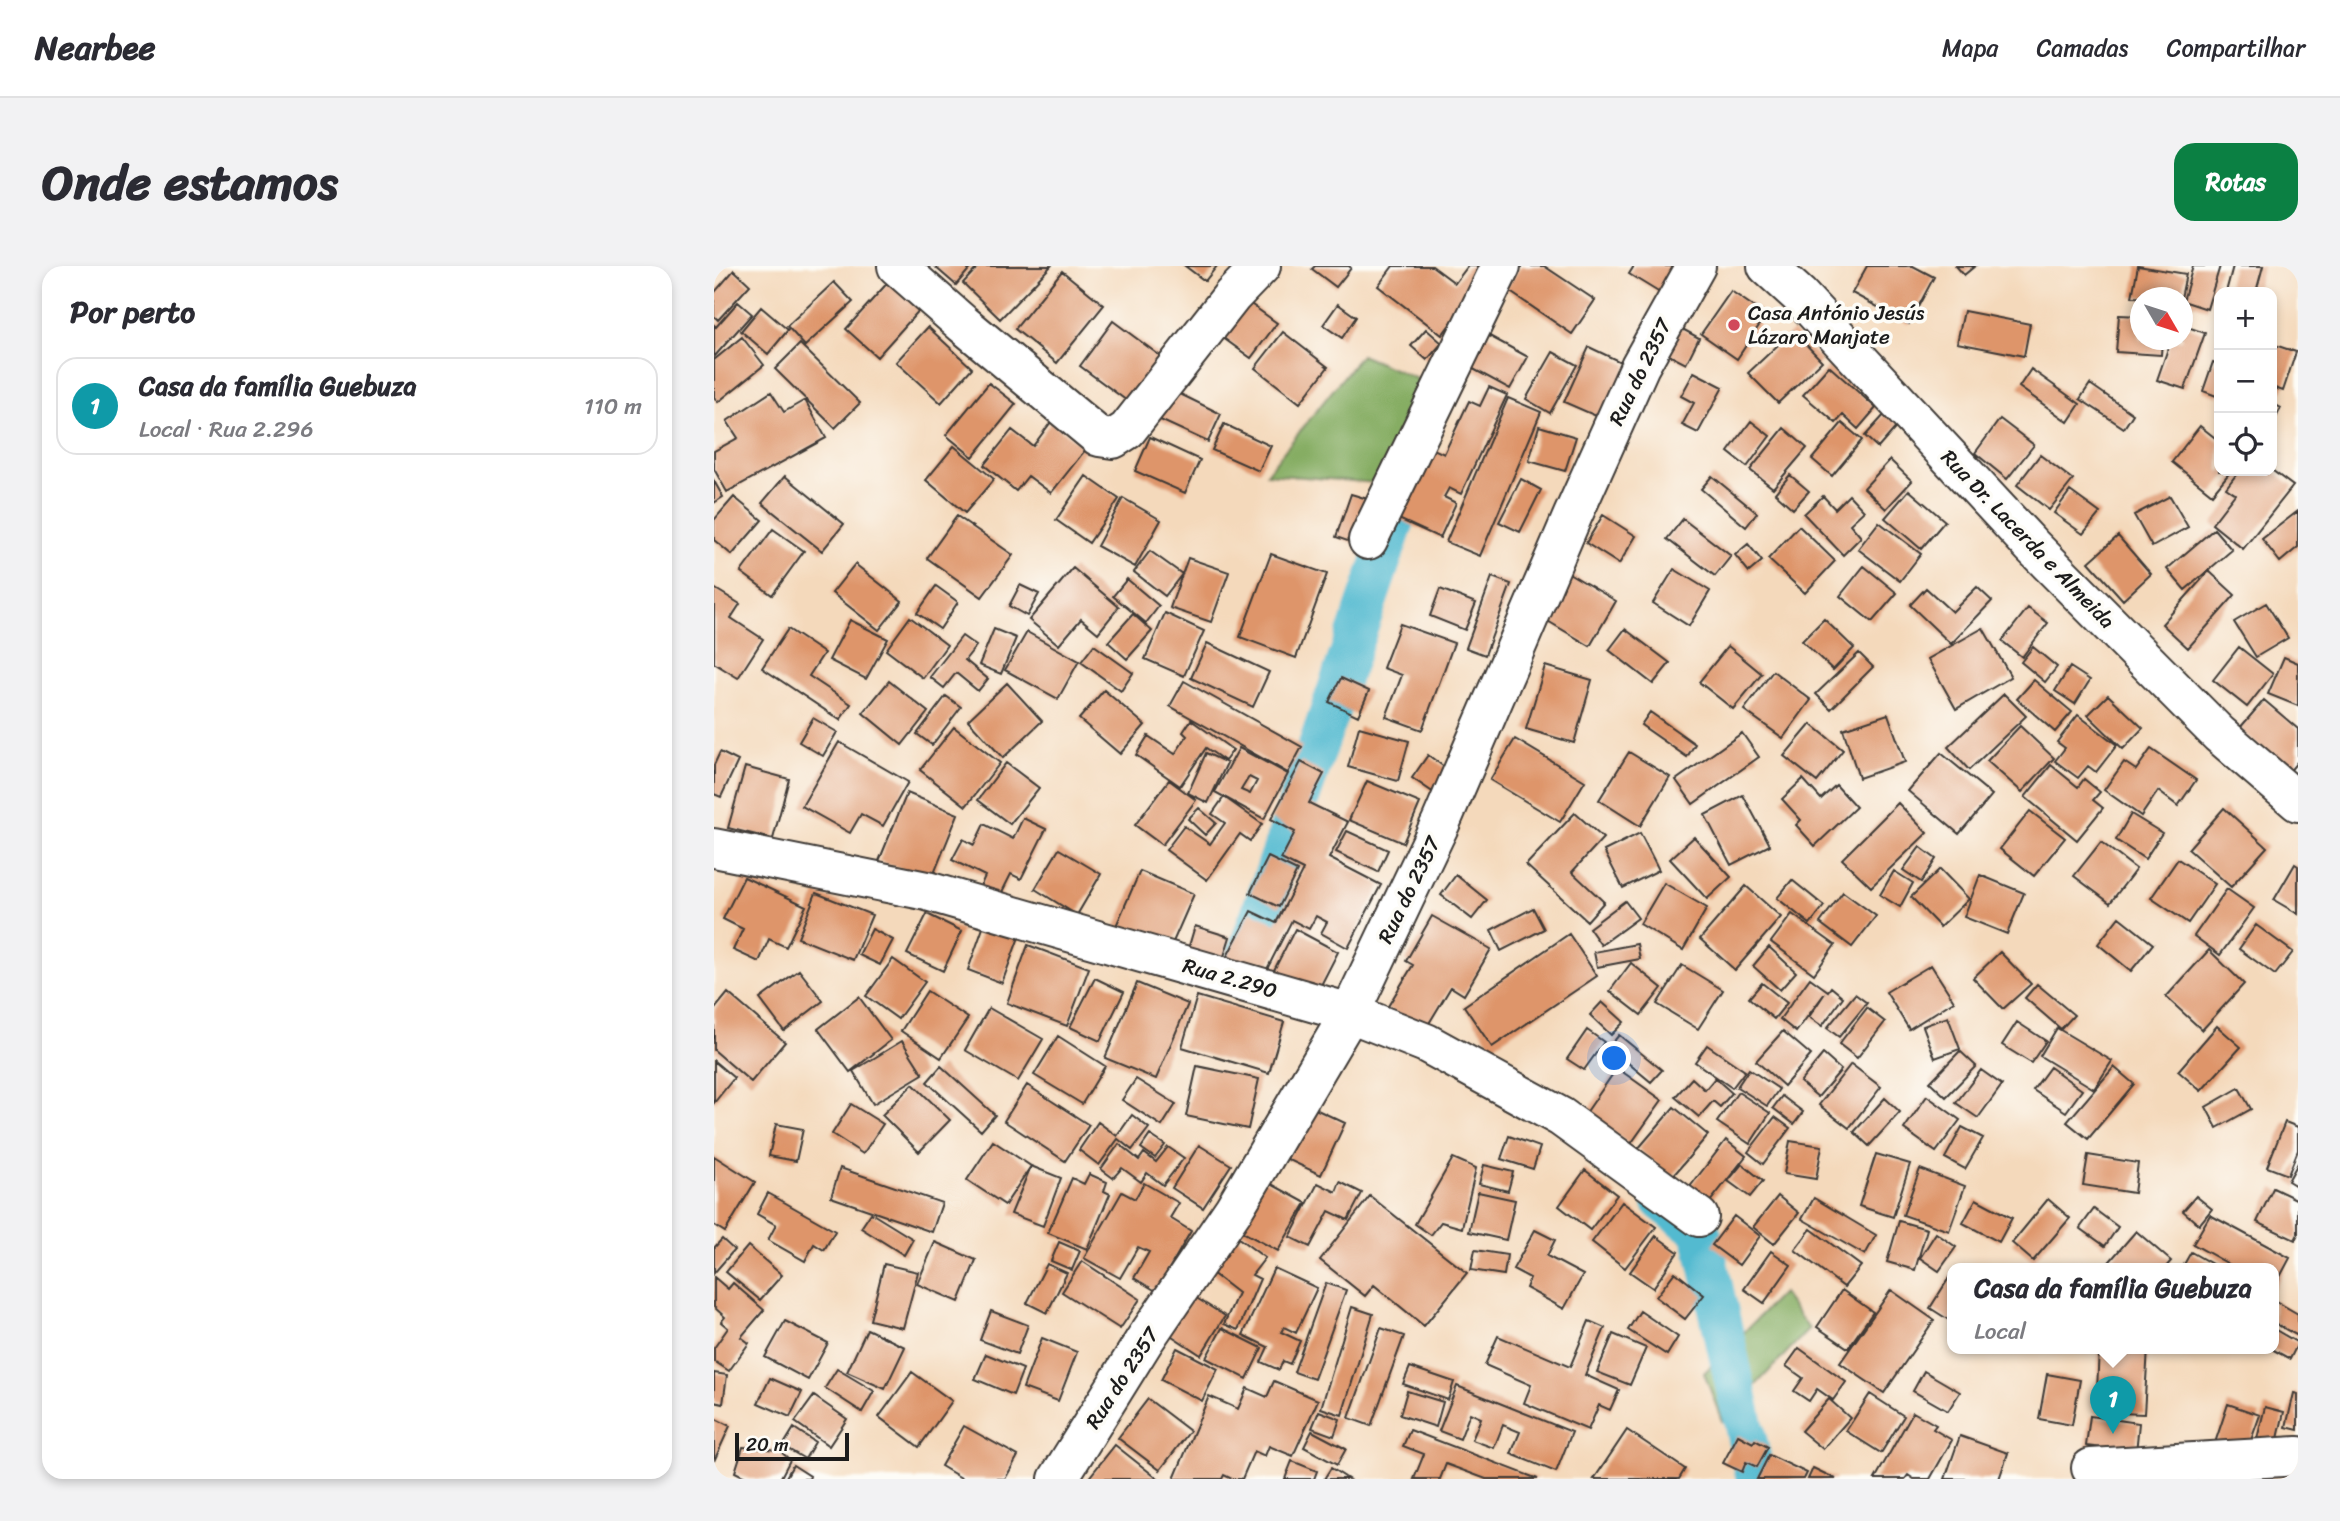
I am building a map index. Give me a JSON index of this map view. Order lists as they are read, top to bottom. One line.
{"streets":{"street":["Rua do 2357","Rua Dr. Lacerda e Almeida","Rua 2.290"]},"crossings":[["Rua do 2357","Rua 2.290"]],"places":["Casa António Jesús Lázaro Manjate"],"scale_bar":"20 m","north":"bottom right","page":{"header":"Nearbee","nav":["Mapa","Camadas","Compartilhar"],"title":"Onde estamos","buttons":"Rotas","heading":"Por perto","map_buttons":["+","−"],"list":[{"mark":"1","name":"Casa da família Guebuza","note":"Local · Rua 2.296","value":"110 m"}],"popup":["Casa da família Guebuza","Local"],"pins":"1","scale":"20 m"}}
